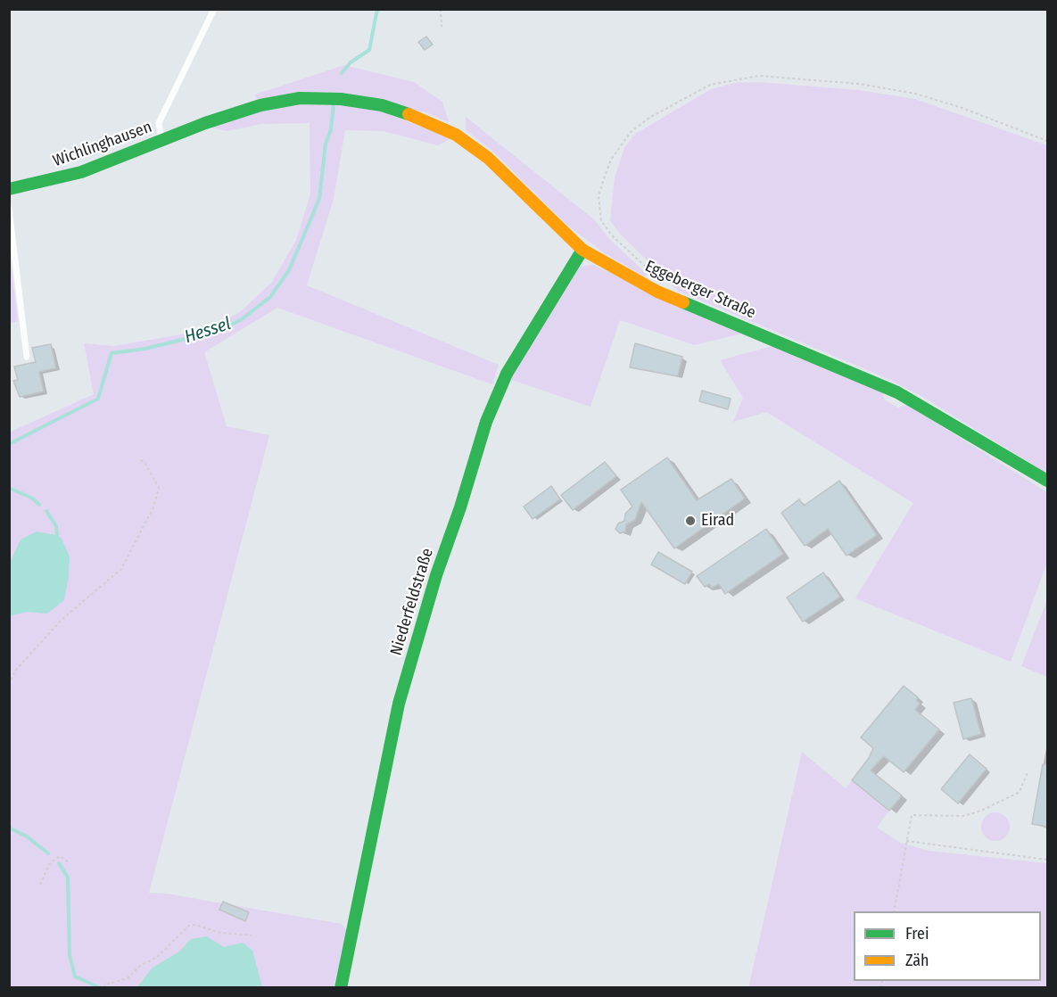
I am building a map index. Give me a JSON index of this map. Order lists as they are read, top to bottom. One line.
{"streets":{"street":["Wichlinghausen","Eggeberger Straße","Niederfeldstraße"]},"crossings":[["Wichlinghausen","Eggeberger Straße"],["Eggeberger Straße","Niederfeldstraße"]],"water":["Hessel"],"places":["Eirad"],"legend":["Frei","Zäh"]}
